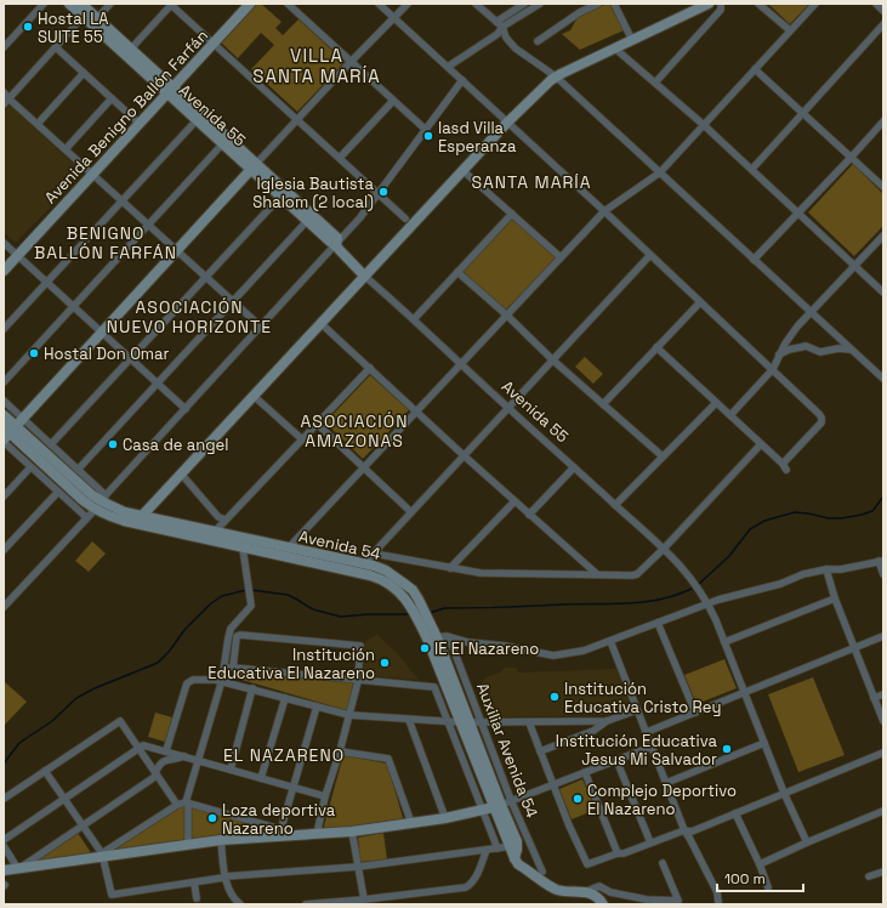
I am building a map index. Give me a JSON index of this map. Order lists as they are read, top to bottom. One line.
{"streets":{"street":["Avenida 55","Avenida Benigno Ballón Farfán","Avenida 54","Auxiliar Avenida 54"]},"crossings":[["Avenida 55","Avenida Benigno Ballón Farfán"]],"districts":["VILLA SANTA MARÍA","SANTA MARÍA","BENIGNO BALLÓN FARFÁN","ASOCIACIÓN NUEVO HORIZONTE","ASOCIACIÓN AMAZONAS","EL NAZARENO"],"places":["Hostal LA SUITE 55","Iasd Villa Esperanza","Iglesia Bautista Shalom (2 local)","Hostal Don Omar","Casa de angel","IE El Nazareno","Institución Educativa El Nazareno","Institución Educativa Cristo Rey","Institución Educativa Jesus Mi Salvador","Complejo Deportivo El Nazareno","Loza deportiva Nazareno"],"scale_bar":"100 m"}
